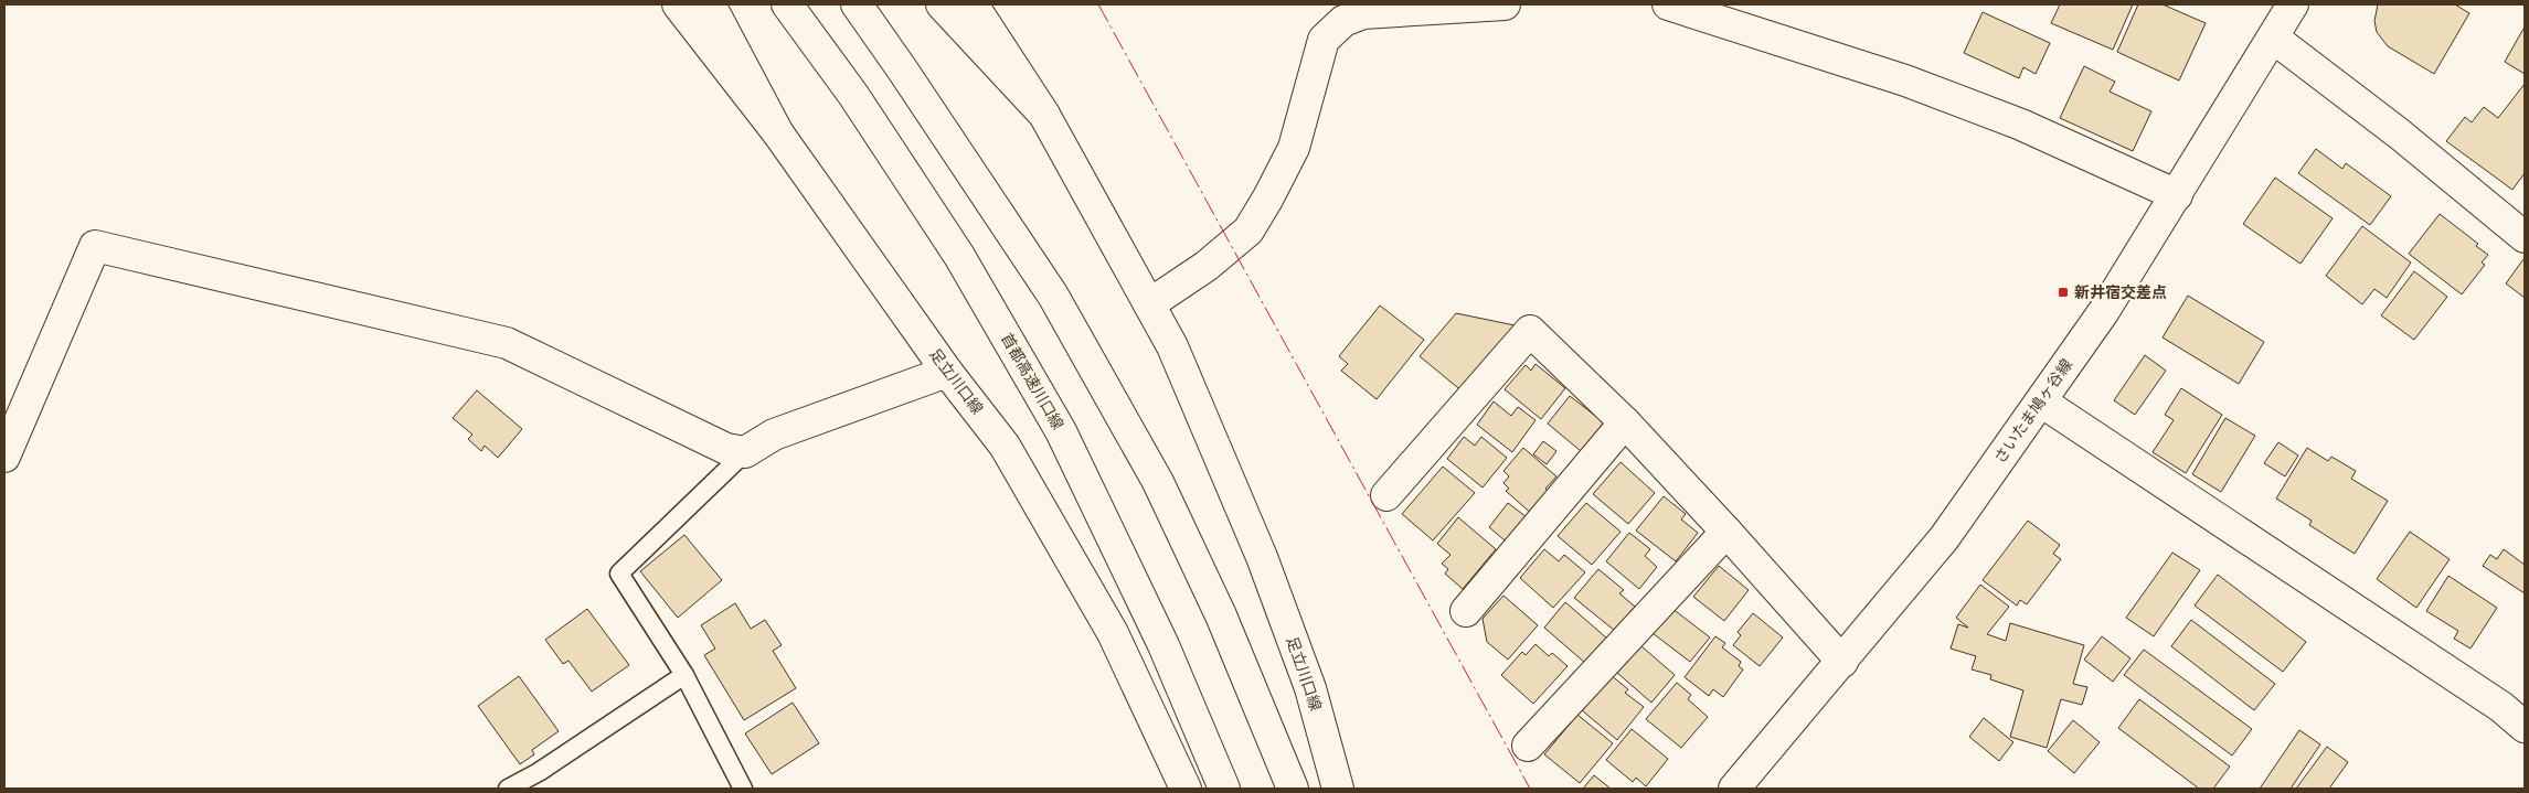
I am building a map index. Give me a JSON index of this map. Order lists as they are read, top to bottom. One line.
{"streets":{"main road":["足立川口線","首都高速川口線","さいたま鳩ヶ谷線"]},"places":{"transit":["新井宿交差点"]}}
